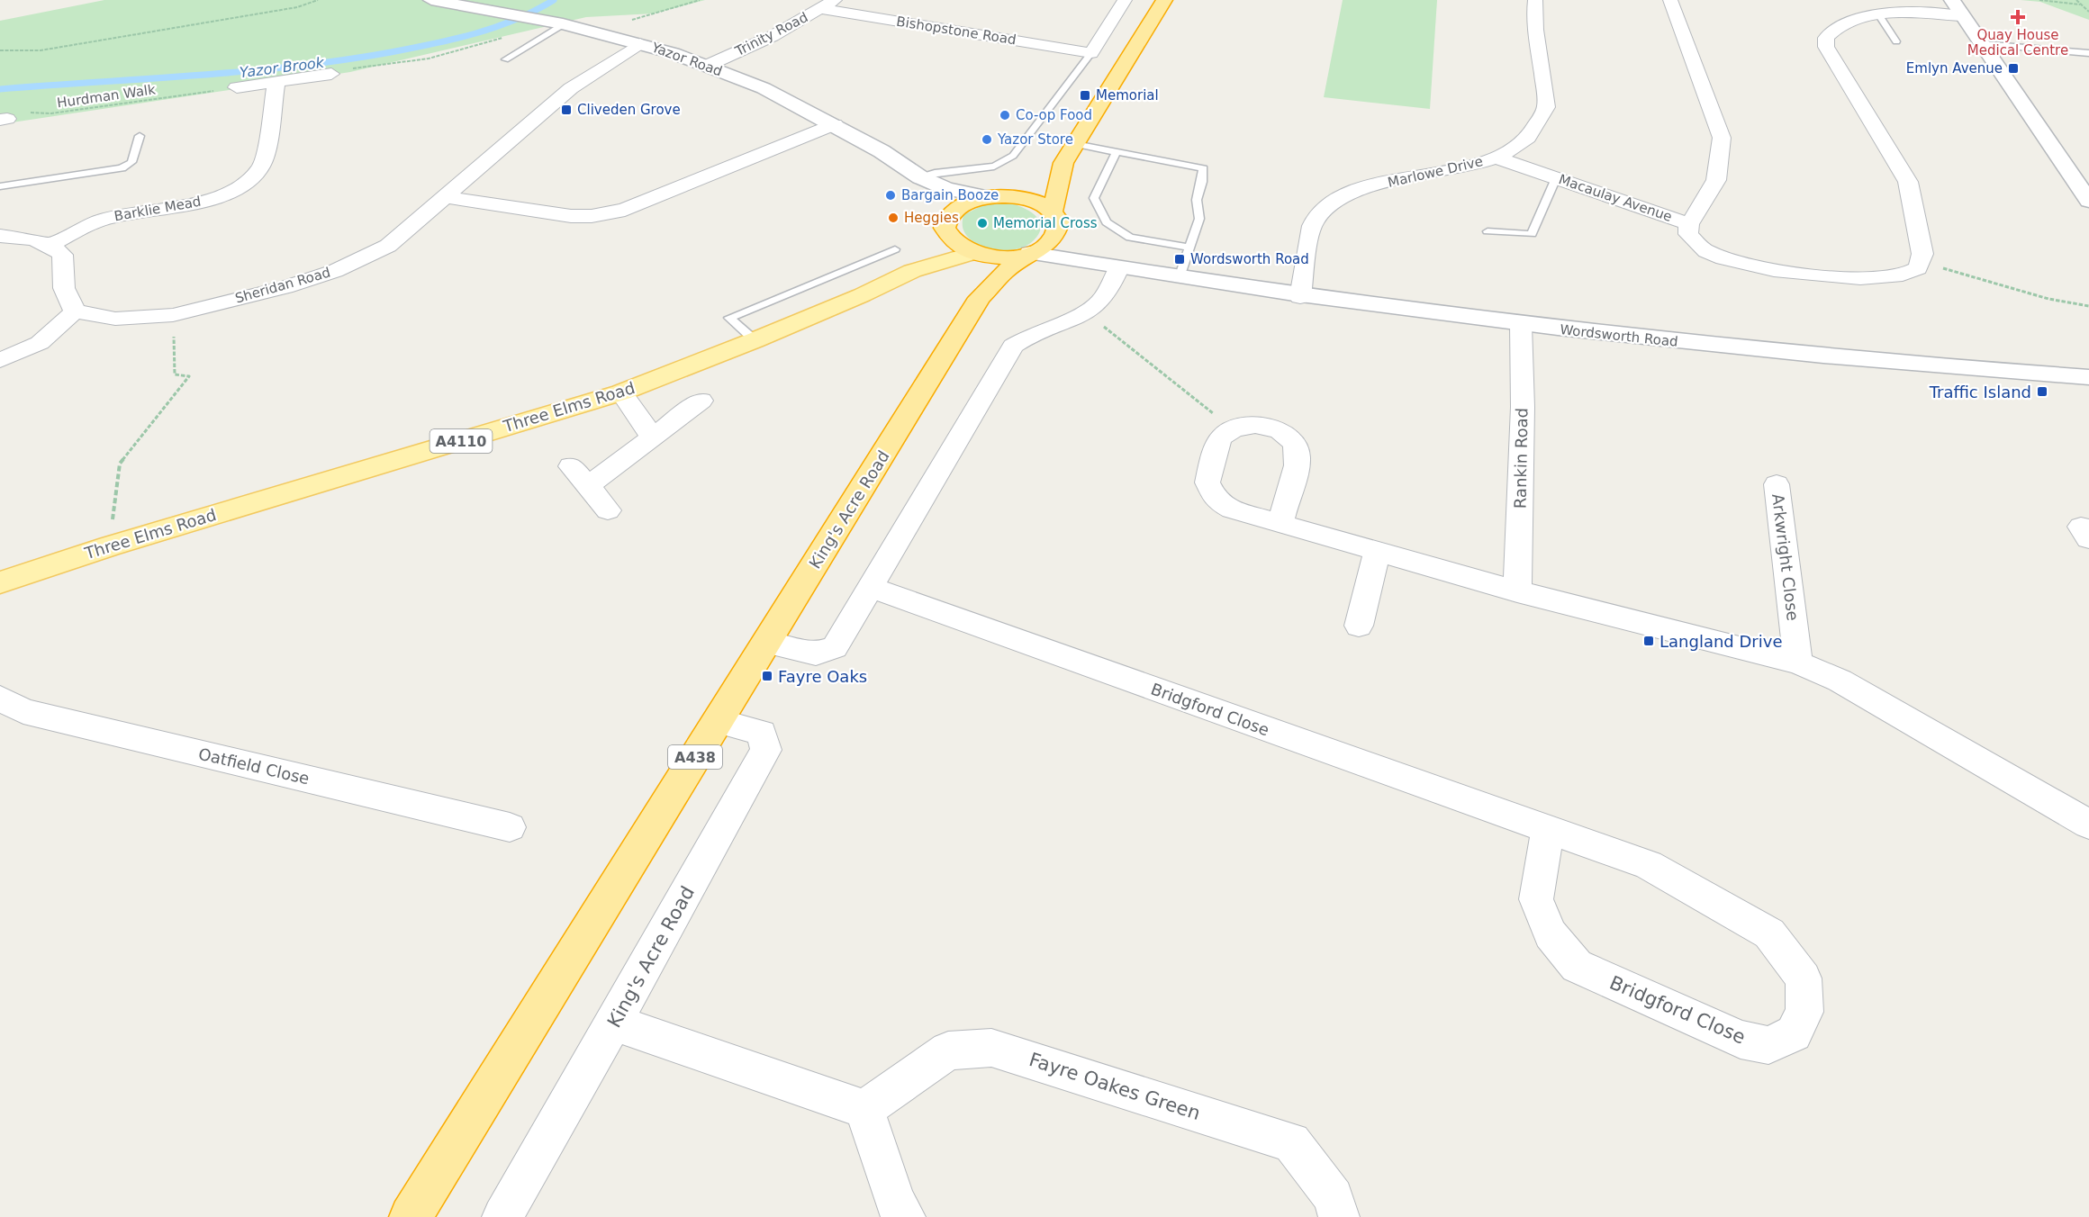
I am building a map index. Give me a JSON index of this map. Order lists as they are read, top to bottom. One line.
{"streets":{"highway":["King's Acre Road","A438"],"main road":["Three Elms Road","A4110"],"street":["Bishopstone Road","Trinity Road","Yazor Road","Marlowe Drive","Macaulay Avenue","Barklie Mead","Sheridan Road","Wordsworth Road","Rankin Road","Arkwright Close","Bridgford Close","Oatfield Close","Fayre Oakes Green"],"path":["Hurdman Walk"]},"crossings":[["Bishopstone Road","Trinity Road"],["Trinity Road","Yazor Road"],["Yazor Road","Sheridan Road"],["Yazor Road","Three Elms Road"],["Marlowe Drive","Macaulay Avenue"],["Marlowe Drive","Wordsworth Road"],["Wordsworth Road","Rankin Road"],["Wordsworth Road","King's Acre Road"],["Wordsworth Road","A438"],["Three Elms Road","King's Acre Road"],["Three Elms Road","A438"],["King's Acre Road","A438"]],"water":["Yazor Brook"],"places":{"health":["Quay House Medical Centre"],"transit":["Emlyn Avenue","Memorial","Cliveden Grove","Wordsworth Road","Traffic Island","Langland Drive","Fayre Oaks"],"other":["Co-op Food","Yazor Store","Bargain Booze","Heggies","Memorial Cross"]}}
